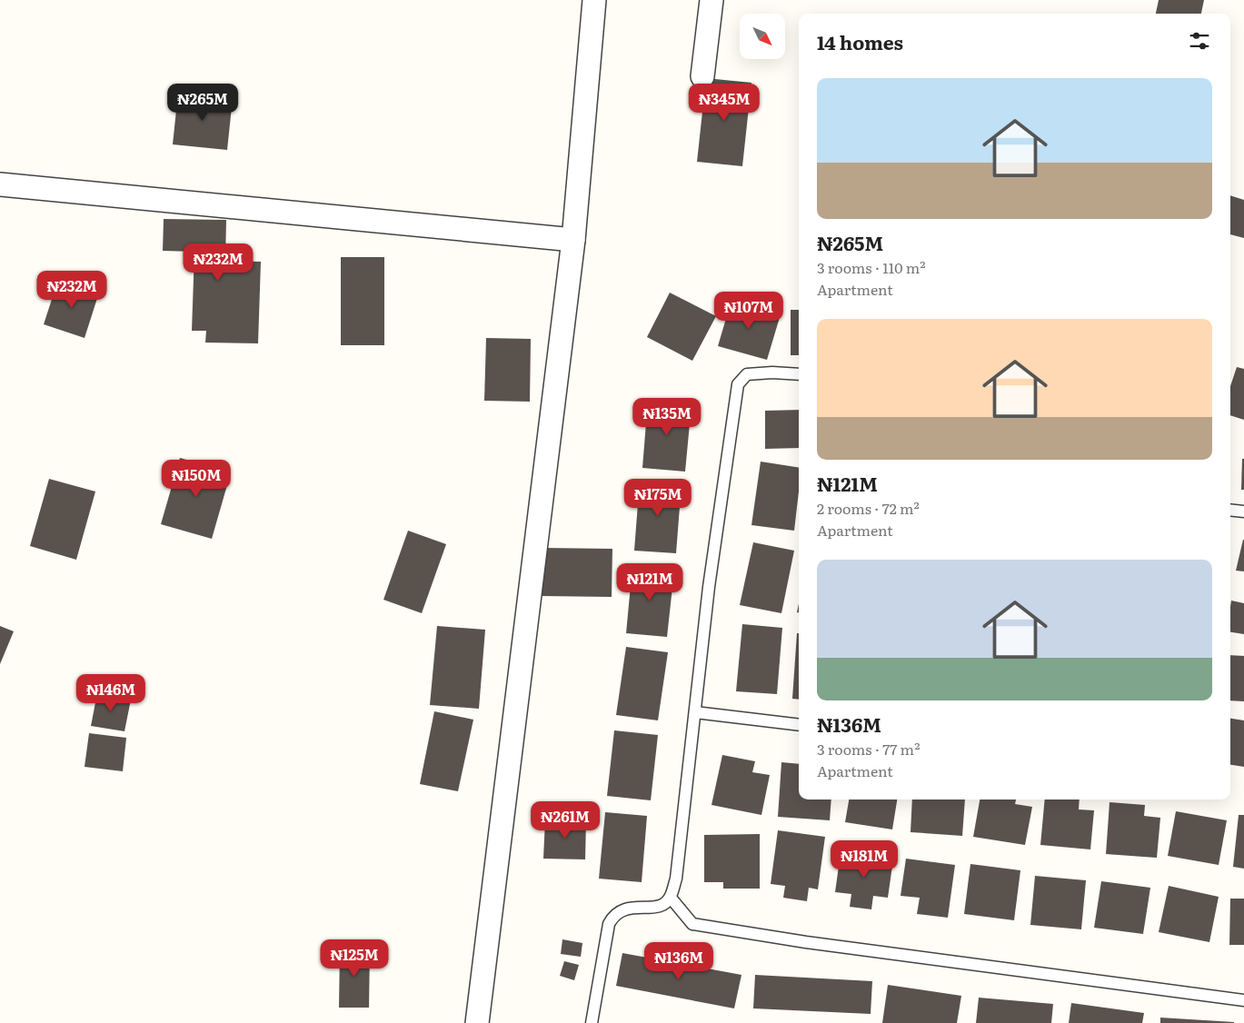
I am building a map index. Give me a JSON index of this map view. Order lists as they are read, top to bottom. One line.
{"north":"bottom right","page":{"heading":"14 homes","list":[{"name":"₦265M","note":"3 rooms · 110 m² · Apartment"},{"name":"₦121M","note":"2 rooms · 72 m² · Apartment"},{"name":"₦136M","note":"3 rooms · 77 m² · Apartment"}],"price":["₦265M","₦345M","₦232M","₦232M","₦107M","₦135M","₦150M","₦175M","₦121M","₦146M","₦261M","₦181M","₦125M","₦136M"]}}
